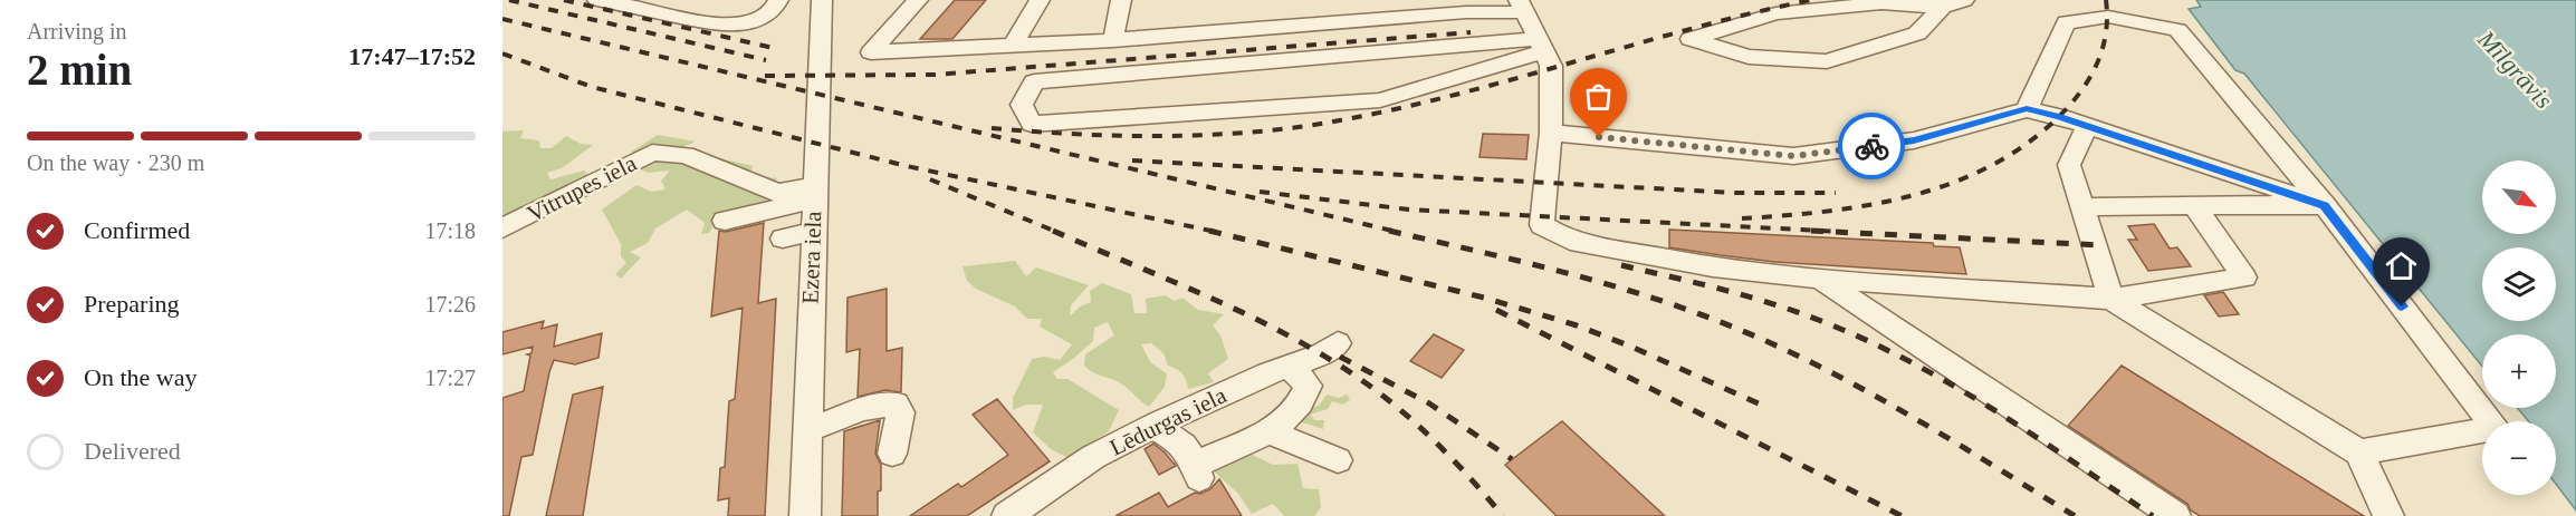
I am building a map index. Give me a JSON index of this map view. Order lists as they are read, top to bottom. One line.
{"streets":{"street":["Vitrupes iela","Ezera iela","Lēdurgas iela"]},"crossings":[["Vitrupes iela","Ezera iela"]],"water":["Mīlgrāvis"],"north":"bottom right","page":{"heading":["2 min","Arriving in","17:47–17:52"],"bar":"On the way · 230 m","map_buttons":["+","−"],"list":[["Confirmed","17:18"],["Preparing","17:26"],["On the way","17:27"],"Delivered"]}}
